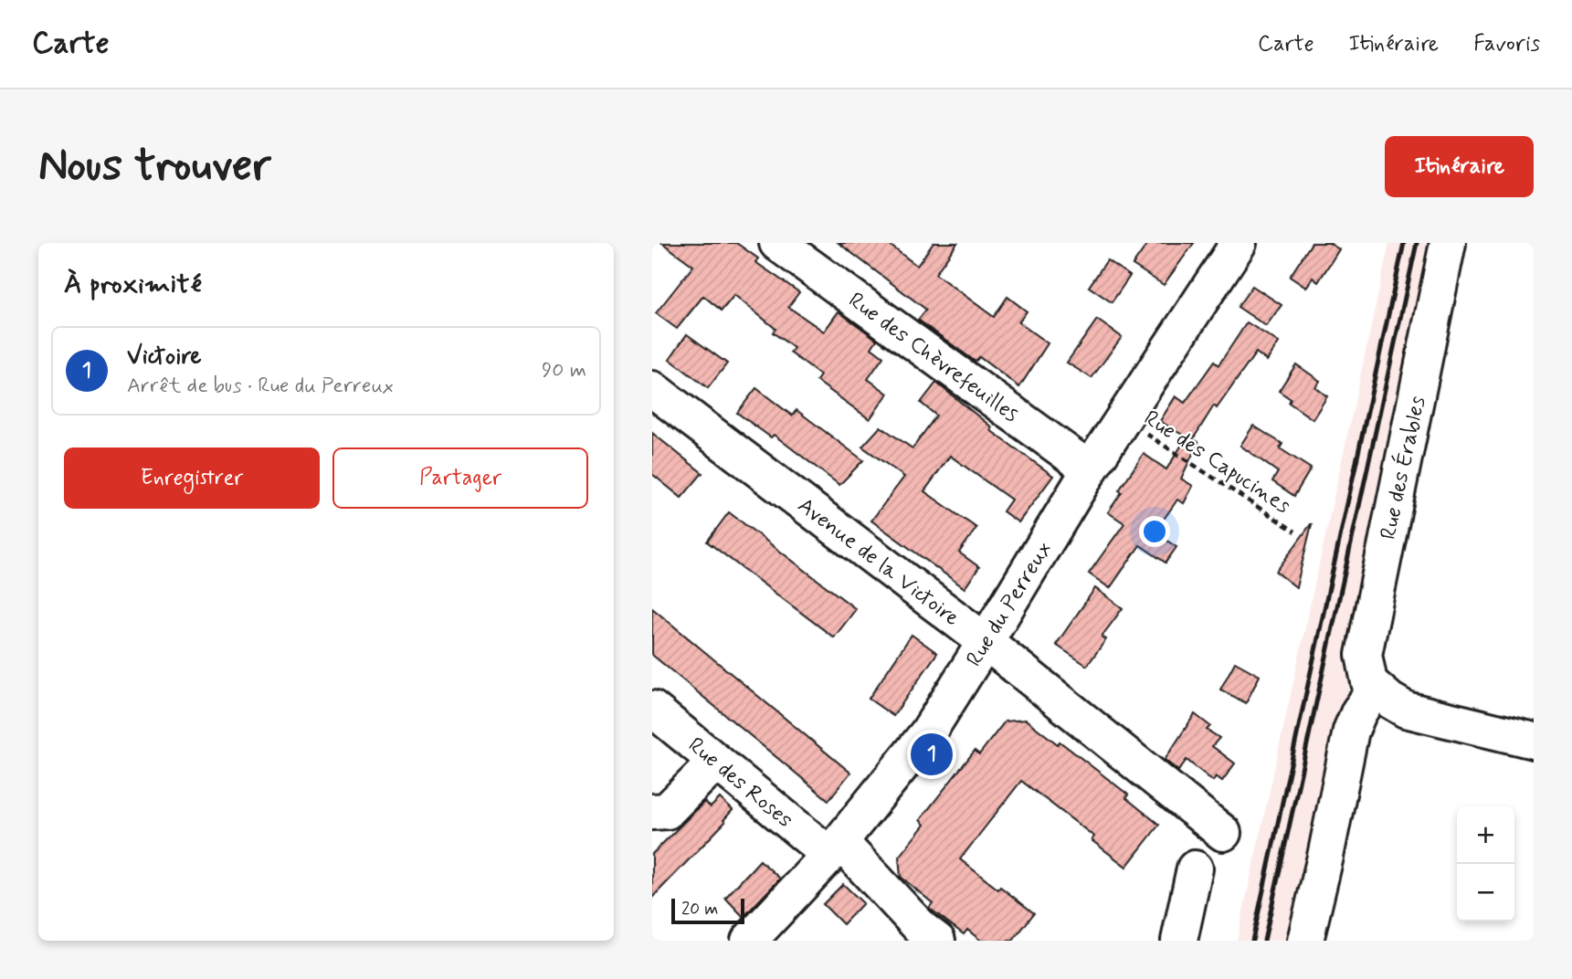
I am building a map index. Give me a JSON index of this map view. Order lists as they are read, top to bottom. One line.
{"streets":{"street":["Rue des Chèvrefeuilles","Rue des Érables","Avenue de la Victoire","Rue du Perreux","Rue des Roses"],"path":["Rue des Capucines"]},"crossings":[["Rue des Chèvrefeuilles","Rue du Perreux"],["Rue des Capucines","Rue du Perreux"],["Avenue de la Victoire","Rue du Perreux"],["Rue du Perreux","Rue des Roses"]],"scale_bar":"20 m","page":{"header":"Carte","nav":["Carte","Itinéraire","Favoris"],"buttons":["Itinéraire",["Enregistrer","Partager"]],"title":"Nous trouver","heading":"À proximité","list":[{"mark":"1","name":"Victoire","note":"Arrêt de bus · Rue du Perreux","value":"90 m"}],"pins":"1","map_buttons":["+","−"],"scale":"20 m"}}
